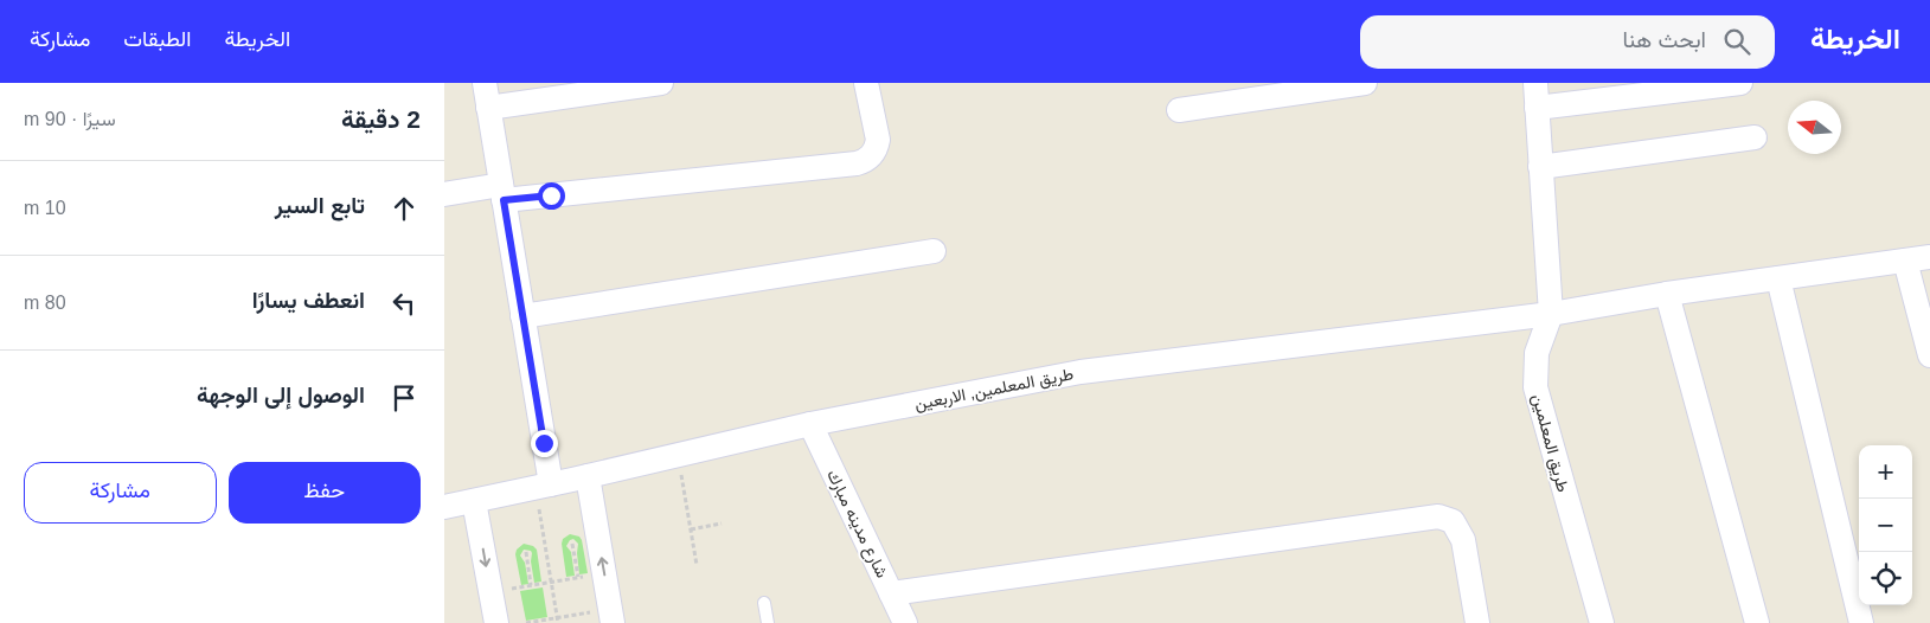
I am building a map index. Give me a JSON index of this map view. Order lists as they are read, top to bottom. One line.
{"streets":{"street":["طريق المعلمين, الاربعين","طريق المعلمين","شارع مدينه مبارك"]},"crossings":[["طريق المعلمين, الاربعين","طريق المعلمين"],["طريق المعلمين, الاربعين","شارع مدينه مبارك"]],"north":"left","page":{"header":"الخريطة","search":"ابحث هنا","nav":["الخريطة","الطبقات","مشاركة"],"heading":["2 دقيقة","سيرًا · 90 m"],"list":[["تابع السير","10 m"],["انعطف يسارًا","80 m"],"الوصول إلى الوجهة"],"buttons":["حفظ","مشاركة"],"map_buttons":["+","−"]}}
